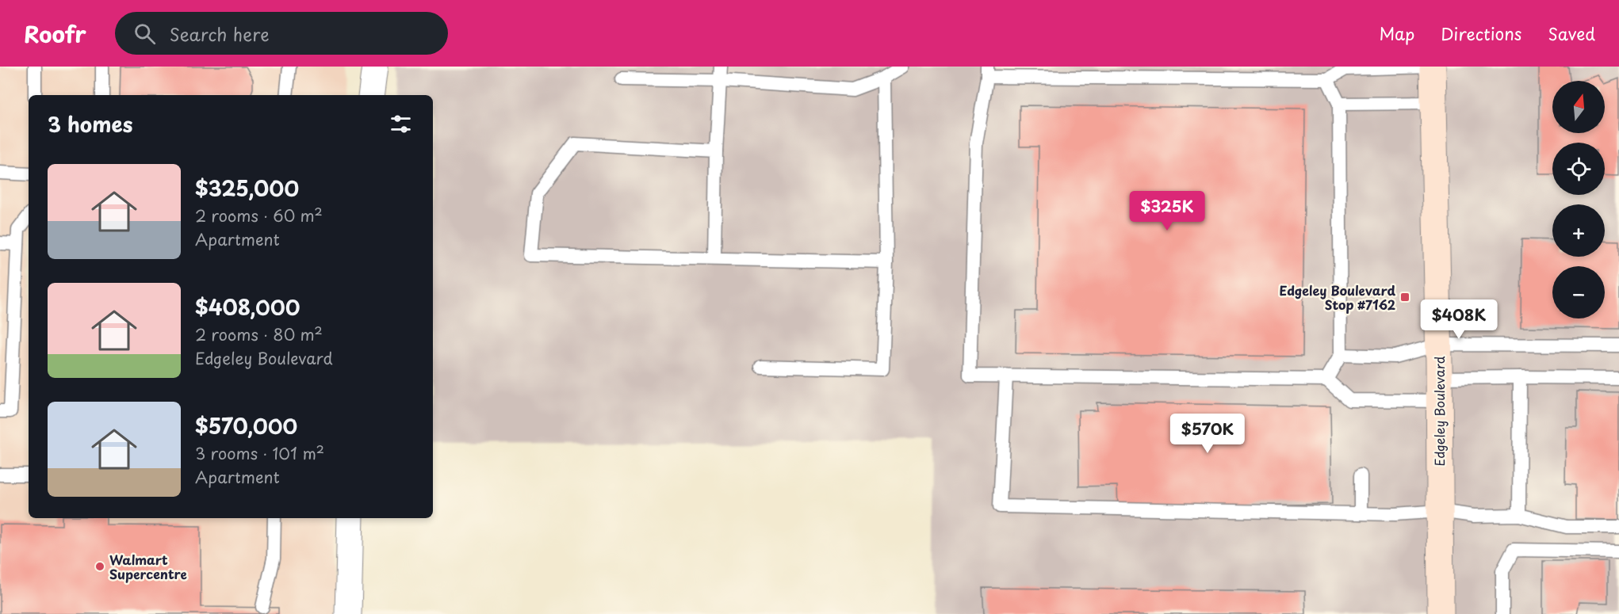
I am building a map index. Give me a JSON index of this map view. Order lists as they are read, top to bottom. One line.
{"streets":{"street":["Edgeley Boulevard"]},"places":{"transit":["Edgeley Boulevard Stop #7162"],"other":["Walmart Supercentre"]},"north":"top","page":{"header":"Roofr","search":"Search here","nav":["Map","Directions","Saved"],"map_buttons":["+","−"],"heading":"3 homes","list":[{"name":"$325,000","note":"2 rooms · 60 m² · Apartment"},{"name":"$408,000","note":"2 rooms · 80 m² · Edgeley Boulevard"},{"name":"$570,000","note":"3 rooms · 101 m² · Apartment"}],"price":["$325K","$408K","$570K"]}}
